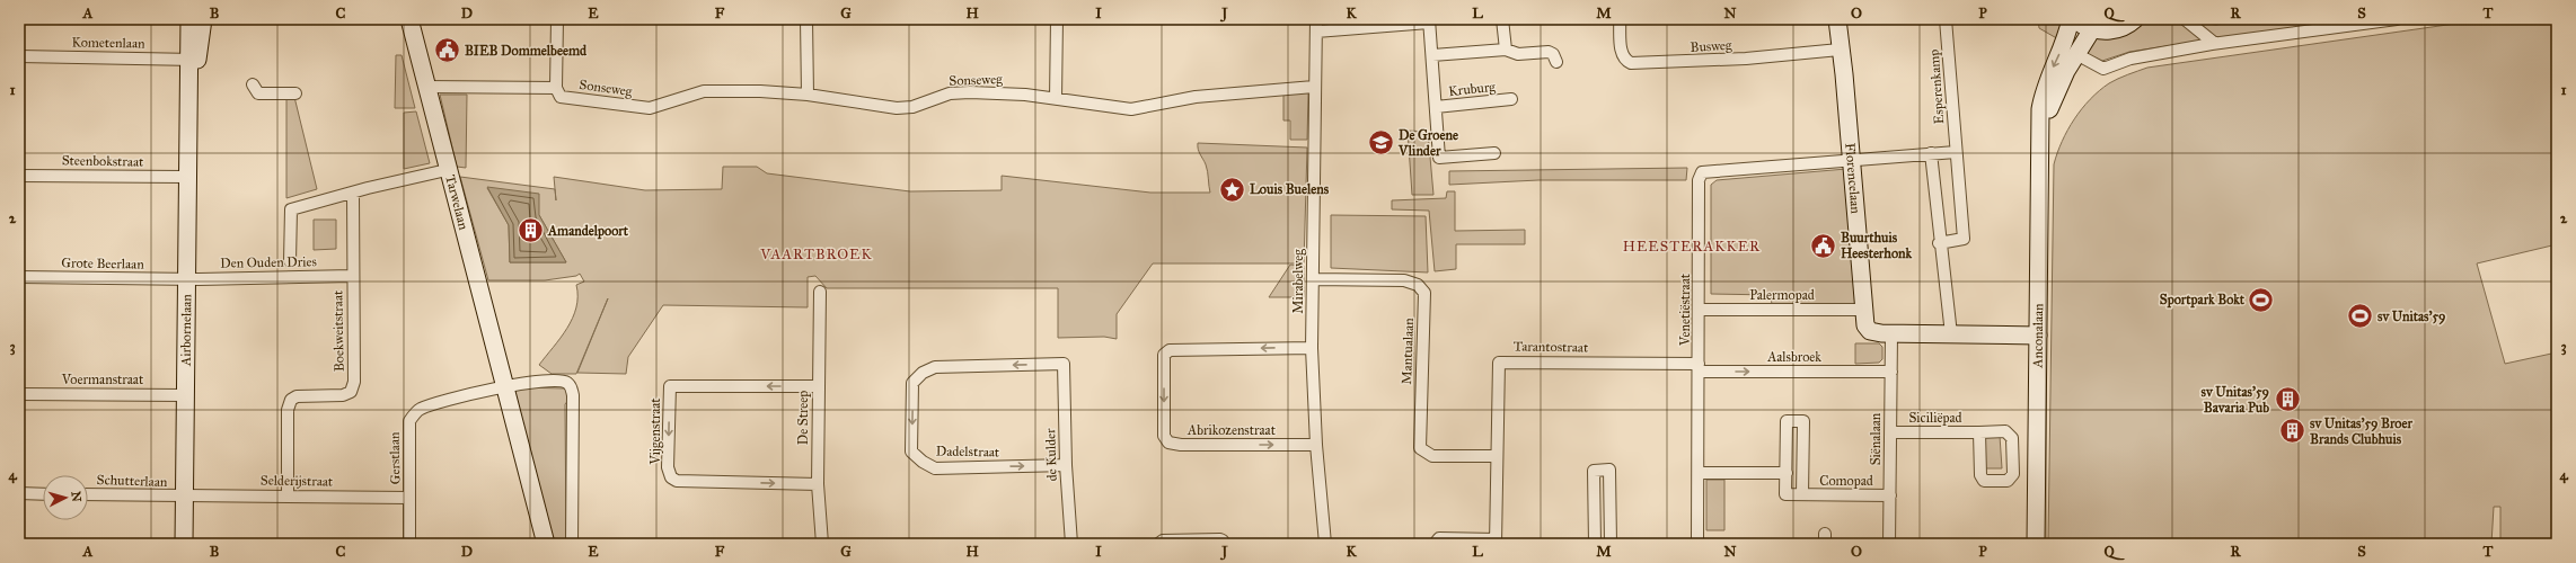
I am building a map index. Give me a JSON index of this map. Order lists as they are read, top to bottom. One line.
{"streets":{"street":["Kometenlaan","Busweg","Sonseweg","Esperenkamp","Kruburg","Steenbokstraat","Florencelaan","Tarwelaan","Den Ouden Dries","Grote Beerlaan","Mirabelweg","Palermopad","Venetiëstraat","Airbornelaan","Boekweitstraat","Anconalaan","Tarantostraat","Mantualaan","Aalsbroek","Voermanstraat","De Streep","Siciliëpad","Abrikozenstraat","Vijgenstraat","Siënalaan","Dadelstraat","de Kulder","Gerstlaan","Schutterlaan","Selderijstraat","Comopad"]},"crossings":[["Kometenlaan","Airbornelaan"],["Busweg","Florencelaan"],["Sonseweg","Tarwelaan"],["Sonseweg","Mirabelweg"],["Kruburg","Mirabelweg"],["Steenbokstraat","Airbornelaan"],["Florencelaan","Palermopad"],["Florencelaan","Venetiëstraat"],["Florencelaan","Anconalaan"],["Florencelaan","Siënalaan"],["Tarwelaan","Gerstlaan"],["Den Ouden Dries","Grote Beerlaan"],["Den Ouden Dries","Airbornelaan"],["Den Ouden Dries","Boekweitstraat"],["Grote Beerlaan","Airbornelaan"],["Mirabelweg","Mantualaan"],["Mirabelweg","Abrikozenstraat"],["Palermopad","Venetiëstraat"],["Venetiëstraat","Tarantostraat"],["Venetiëstraat","Aalsbroek"],["Airbornelaan","Voermanstraat"],["Airbornelaan","Schutterlaan"],["Airbornelaan","Selderijstraat"],["Boekweitstraat","Selderijstraat"],["Tarantostraat","Mantualaan"],["Tarantostraat","Aalsbroek"],["Aalsbroek","Siënalaan"],["De Streep","Vijgenstraat"],["Siciliëpad","Siënalaan"],["Siënalaan","Comopad"],["Dadelstraat","de Kulder"],["Gerstlaan","Selderijstraat"],["Schutterlaan","Selderijstraat"]],"one_way":["Aalsbroek"],"districts":["HEESTERAKKER","VAARTBROEK"],"places":{"public building":["BIEB Dommelbeemd","Buurthuis Heesterhonk"],"school or university":["De Groene Vlinder"],"place":["Louis Buelens"],"building":["Amandelpoort","sv Unitas'59 Bavaria Pub","sv Unitas'59 Broer Brands Clubhuis"],"sports":["Sportpark Bokt","sv Unitas'59"]},"north":"right","grid":{"columns":["A","B","C","D","E","F","G","H","I","J","K","L","M","N","O","P","Q","R","S","T"],"rows":["1","2","3","4"]}}
